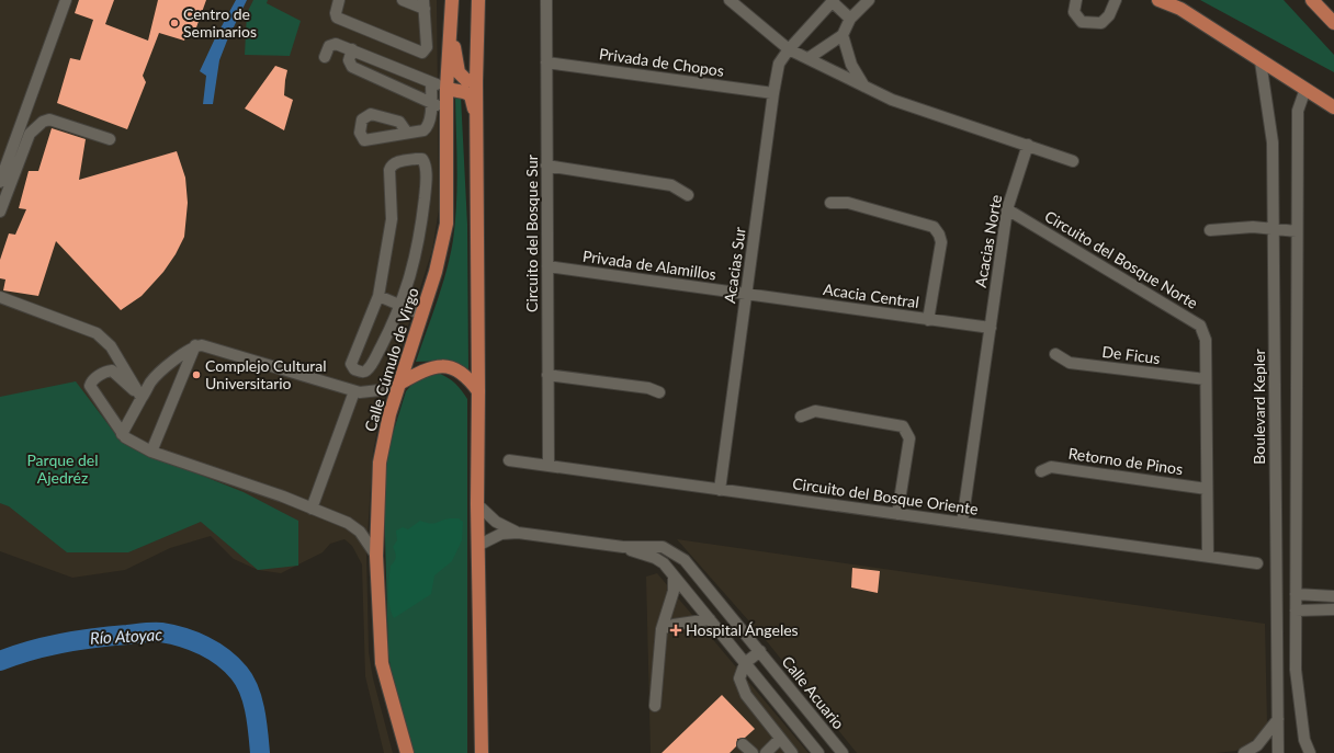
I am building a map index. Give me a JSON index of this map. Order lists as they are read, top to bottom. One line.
{"streets":{"main road":["Calle Cúmulo de Virgo"],"street":["Privada de Chopos","Circuito del Bosque Sur","Acacias Norte","Circuito del Bosque Norte","Privada de Alamillos","Acacias Sur","Acacia Central","De Ficus","Boulevard Kepler","Retorno de Pinos","Circuito del Bosque Oriente","Calle Acuario"]},"crossings":[["Privada de Chopos","Circuito del Bosque Sur"],["Privada de Chopos","Acacias Sur"],["Circuito del Bosque Sur","Privada de Alamillos"],["Circuito del Bosque Sur","Circuito del Bosque Oriente"],["Acacias Norte","Circuito del Bosque Norte"],["Acacias Norte","Acacia Central"],["Acacias Norte","Circuito del Bosque Oriente"],["Circuito del Bosque Norte","De Ficus"],["Circuito del Bosque Norte","Retorno de Pinos"],["Circuito del Bosque Norte","Circuito del Bosque Oriente"],["Privada de Alamillos","Acacias Sur"],["Privada de Alamillos","Acacia Central"],["Acacias Sur","Acacia Central"],["Acacias Sur","Circuito del Bosque Oriente"]],"water":["Río Atoyac"],"parks":["Parque del Ajedréz"],"places":{"other":["Centro de Seminarios","Complejo Cultural Universitario"],"health":["Hospital Ángeles"]}}
